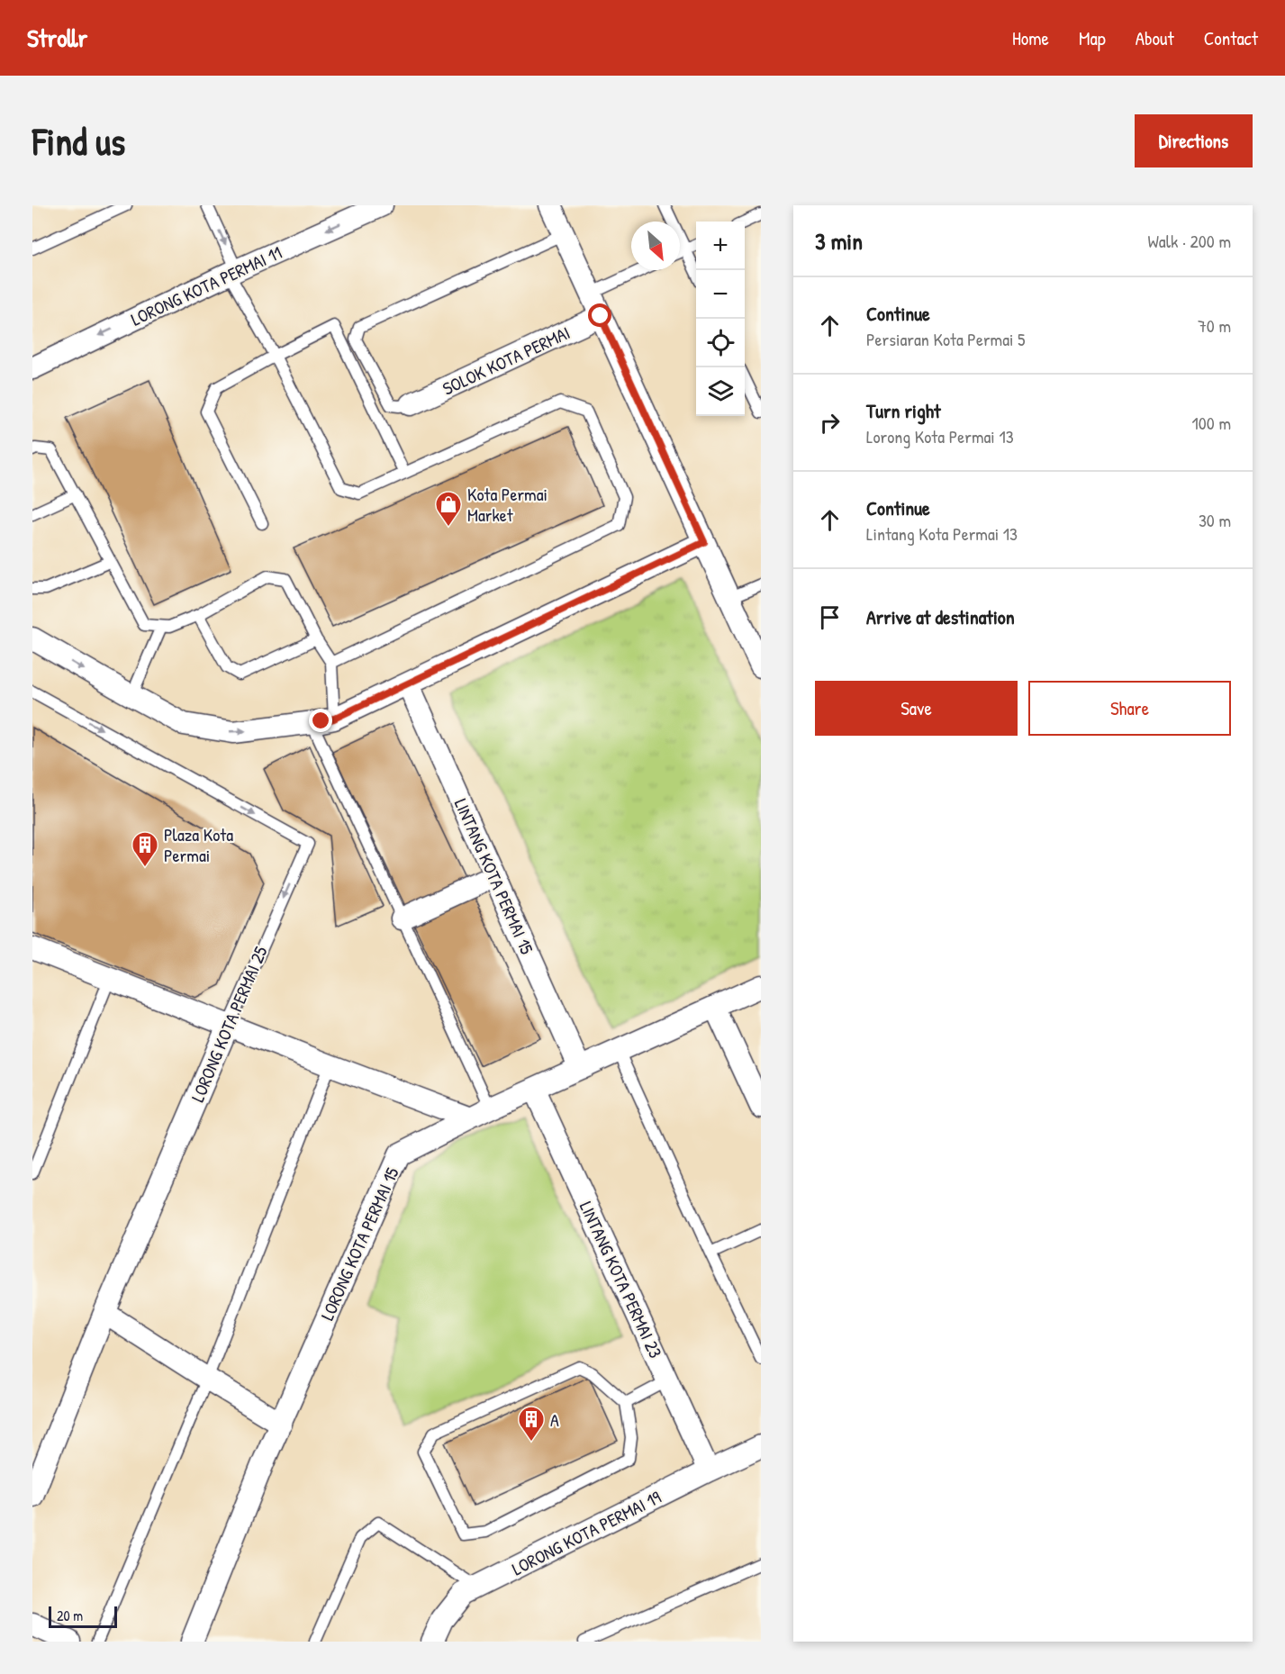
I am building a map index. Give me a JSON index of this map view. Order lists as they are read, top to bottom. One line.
{"streets":{"street":["LORONG KOTA PERMAI 11","SOLOK KOTA PERMAI","LINTANG KOTA PERMAI 15","LORONG KOTA PERMAI 25","LORONG KOTA PERMAI 15","LINTANG KOTA PERMAI 23","LORONG KOTA PERMAI 19"]},"crossings":[["LINTANG KOTA PERMAI 15","LORONG KOTA PERMAI 15"],["LORONG KOTA PERMAI 15","LINTANG KOTA PERMAI 23"],["LINTANG KOTA PERMAI 23","LORONG KOTA PERMAI 19"]],"one_way":["LORONG KOTA PERMAI 11"],"places":{"shop":["Kota Permai Market"],"building":["Plaza Kota Permai","A"]},"scale_bar":"20 m","north":"bottom right","page":{"header":"Strollr","nav":["Home","Map","About","Contact"],"buttons":["Directions",["Save","Share"]],"title":"Find us","heading":["3 min","Walk · 200 m"],"map_buttons":["+","−"],"list":[["Continue","Persiaran Kota Permai 5","70 m"],["Turn right","Lorong Kota Permai 13","100 m"],["Continue","Lintang Kota Permai 13","30 m"],"Arrive at destination"],"scale":"20 m"}}
